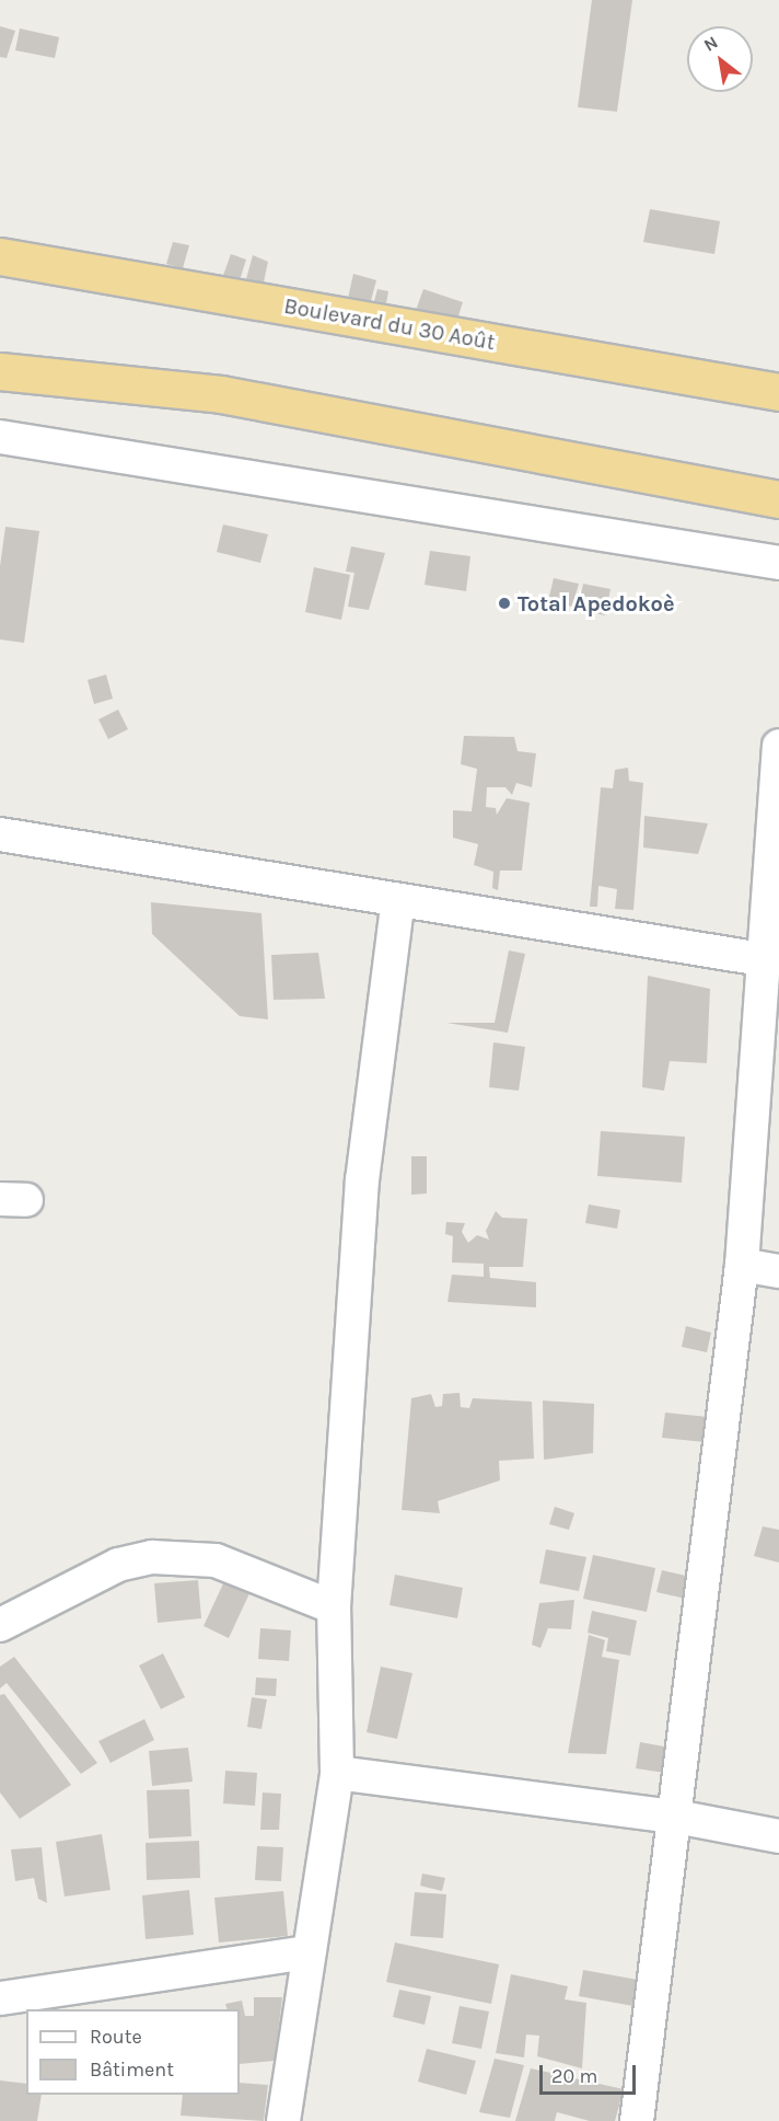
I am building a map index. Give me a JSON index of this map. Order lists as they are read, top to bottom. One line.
{"streets":{"highway":["Boulevard du 30 Août"]},"places":["Total Apedokoè"],"legend":["Route","Bâtiment"],"scale_bar":"20 m","north":"top left"}
